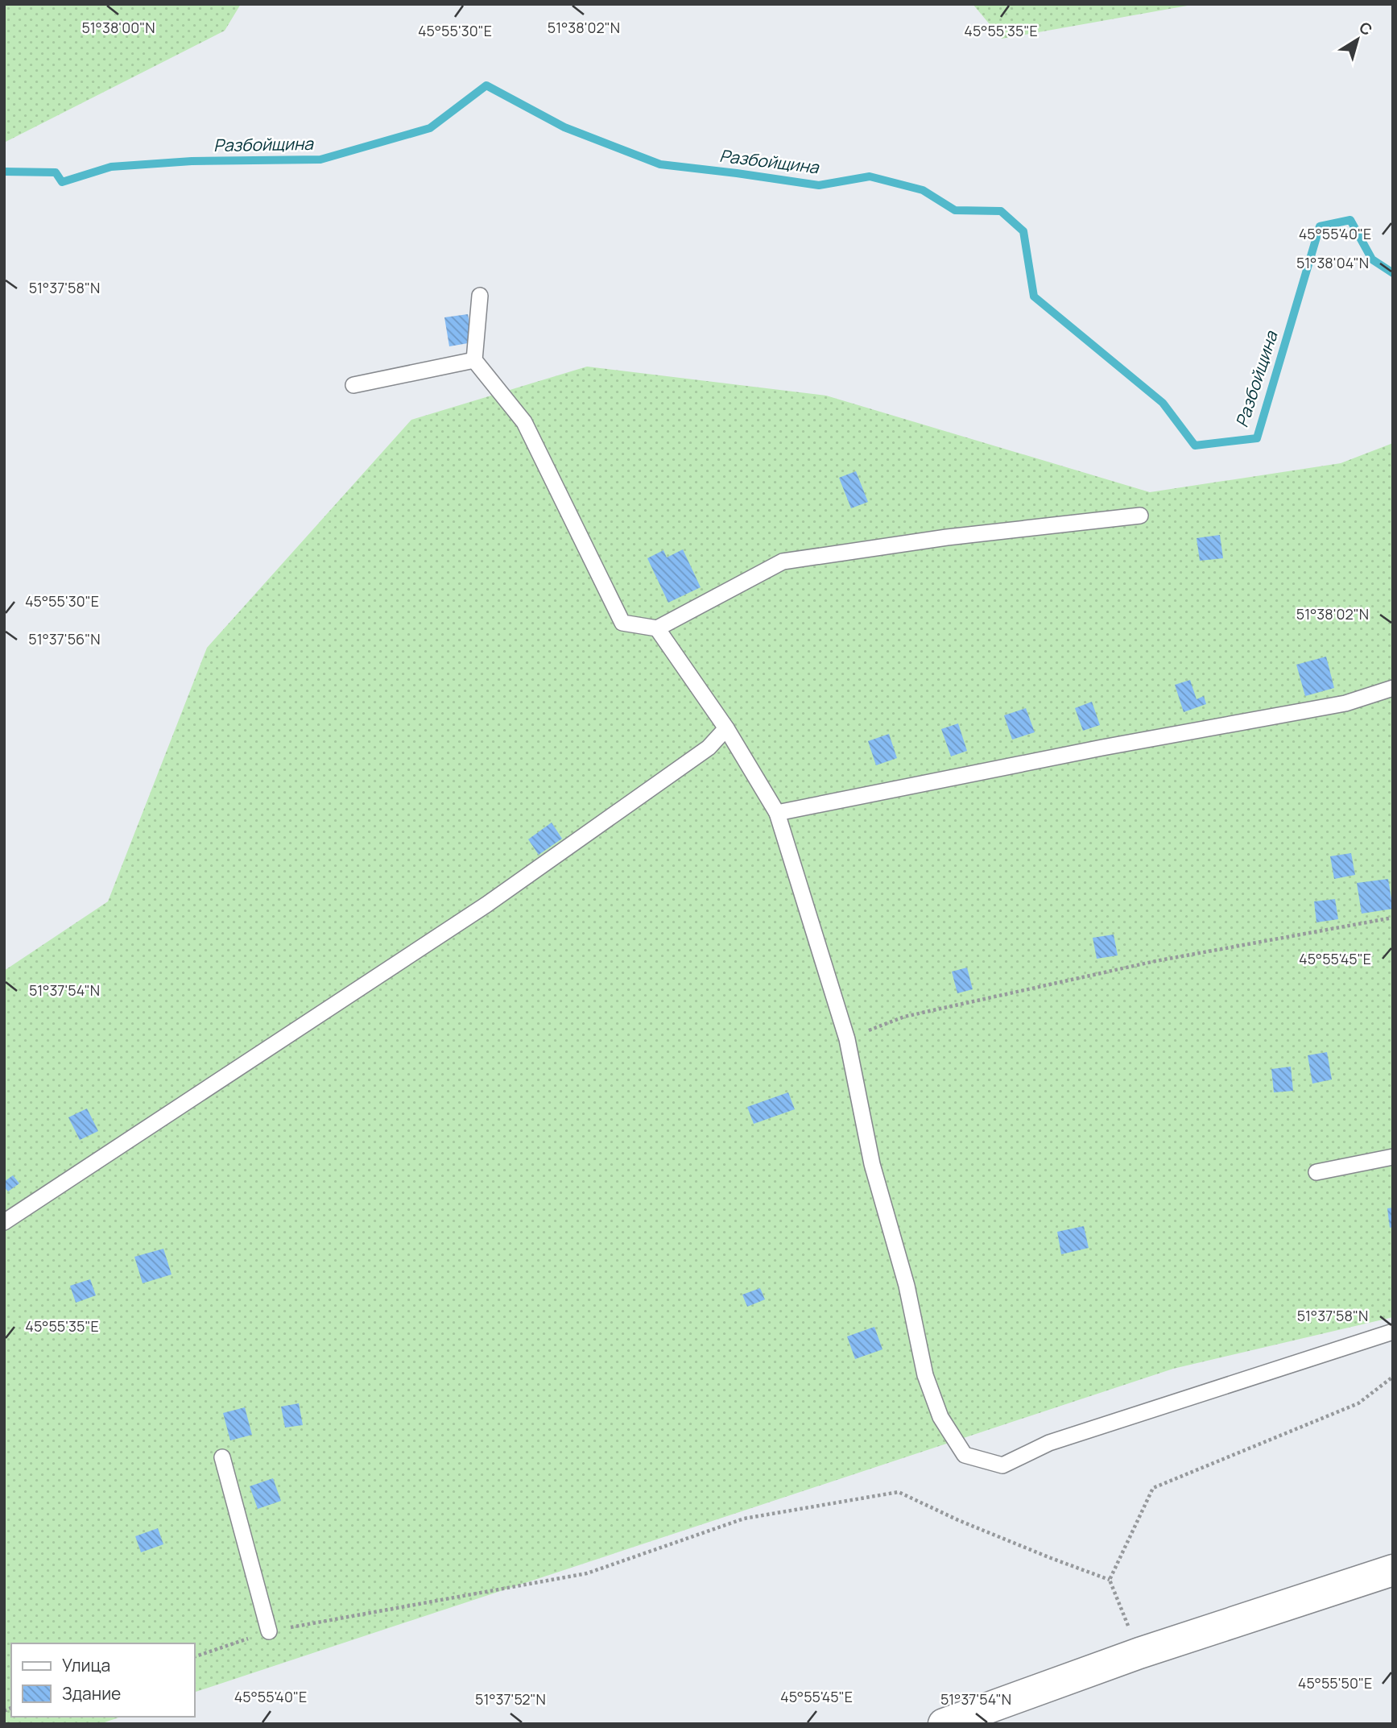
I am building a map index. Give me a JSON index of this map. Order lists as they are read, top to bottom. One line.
{"water":["Разбойщина"],"legend":["Улица","Здание"],"north":"top right","coordinates":["51°38'00\"N","51°38'02\"N","45°55'30\"E","45°55'35\"E","45°55'40\"E","51°38'04\"N","51°37'58\"N","51°37'56\"N","45°55'45\"E","51°37'54\"N","45°55'50\"E","51°37'52\"N"]}
